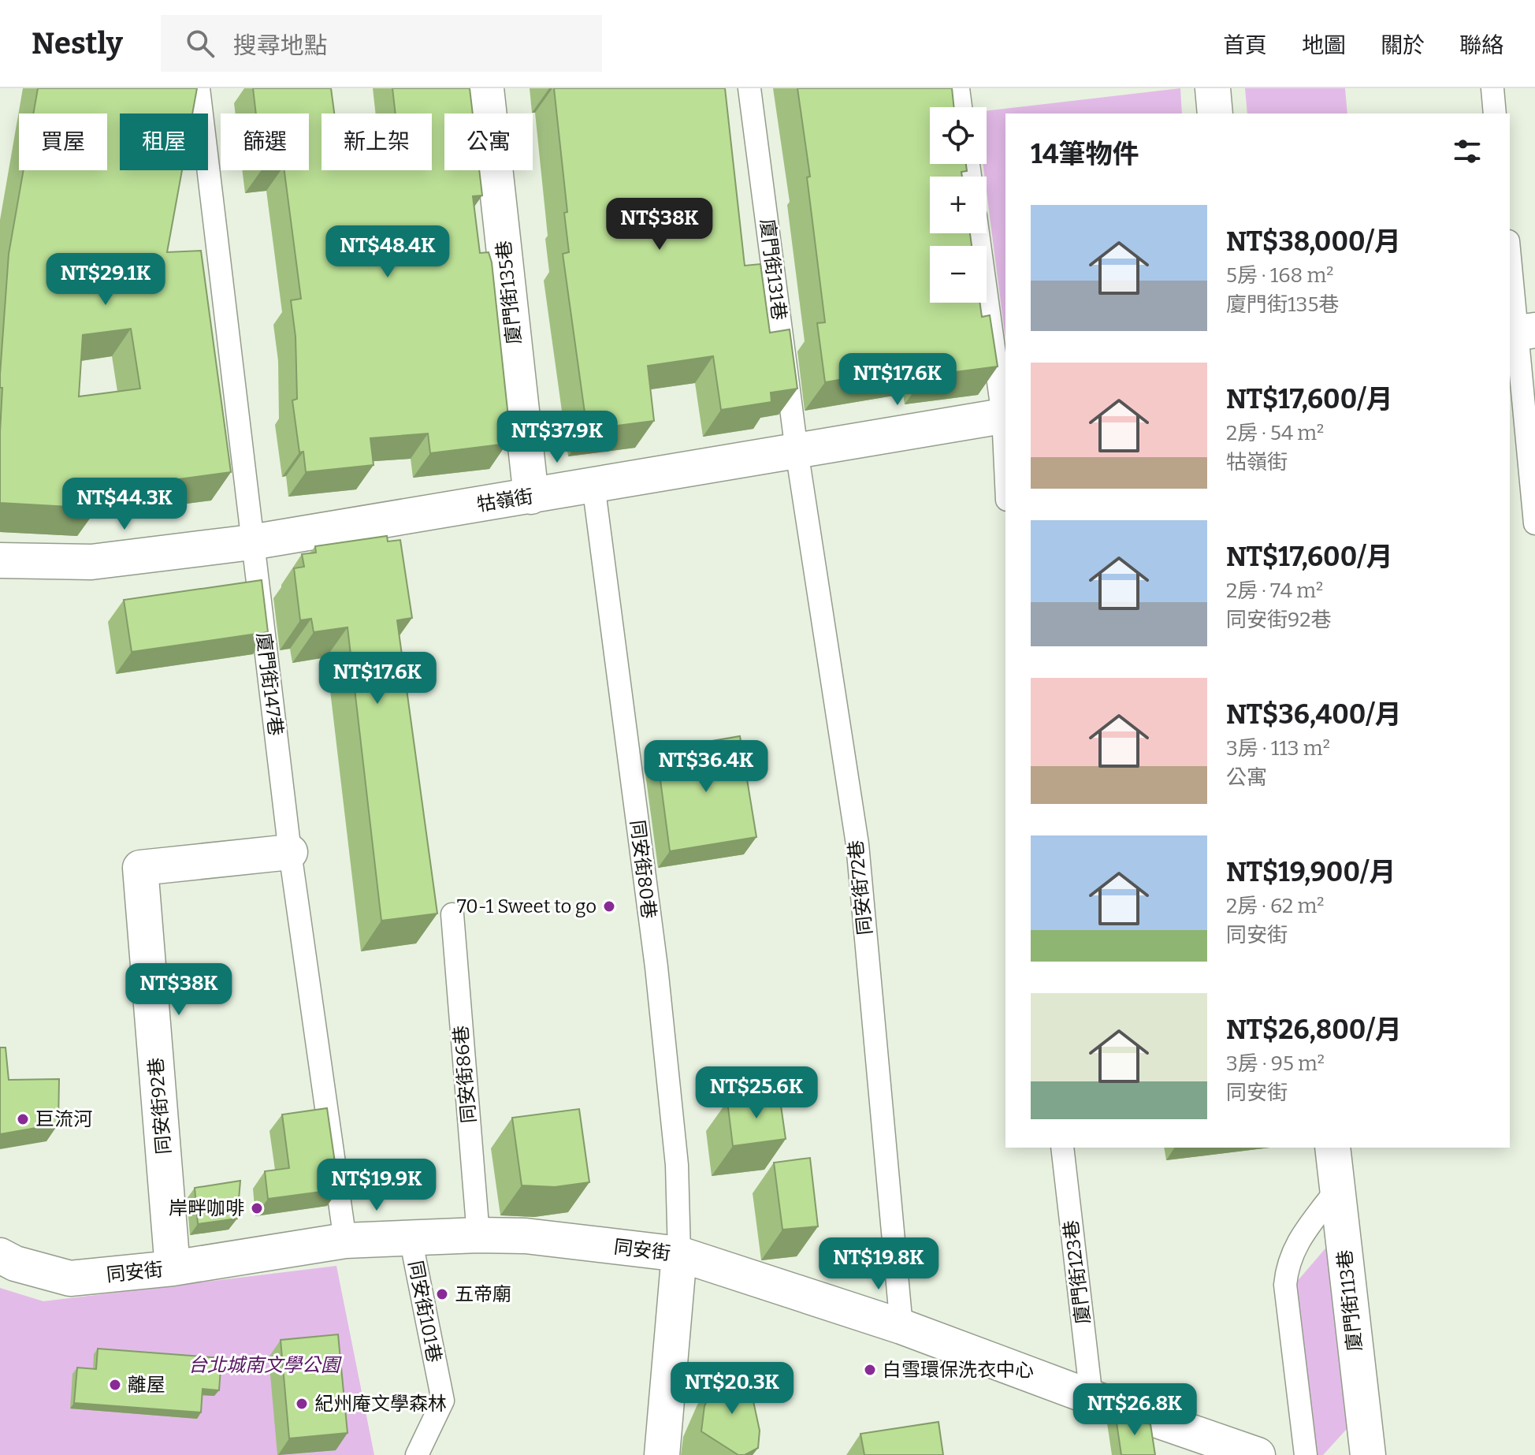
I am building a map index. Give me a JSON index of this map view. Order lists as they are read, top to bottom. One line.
{"streets":{"street":["廈門街135巷","牯嶺街","同安街92巷","同安街","廈門街113巷"],"lane":["廈門街131巷","廈門街147巷","同安街80巷","同安街72巷","同安街86巷","廈門街123巷","同安街101巷"]},"crossings":[["廈門街131巷","牯嶺街"],["廈門街131巷","同安街72巷"],["廈門街135巷","牯嶺街"],["牯嶺街","廈門街147巷"],["牯嶺街","同安街80巷"],["牯嶺街","同安街72巷"],["廈門街147巷","同安街92巷"],["廈門街147巷","同安街"],["同安街80巷","同安街"],["同安街72巷","同安街"],["同安街86巷","同安街"],["同安街92巷","同安街"],["同安街","廈門街123巷"],["同安街","同安街101巷"]],"parks":["台北城南文學公園"],"places":["70-1 Sweet to go","巨流河","岸畔咖啡","五帝廟","白雪環保洗衣中心","離屋","紀州庵文學森林"],"page":{"header":"Nestly","search":"搜尋地點","nav":["首頁","地圖","關於","聯絡"],"map_buttons":["+","−"],"chip":["買屋","租屋","篩選","新上架","公寓"],"heading":"14筆物件","list":[{"name":"NT$38,000/月","note":"5房 · 168 m² · 廈門街135巷"},{"name":"NT$17,600/月","note":"2房 · 54 m² · 牯嶺街"},{"name":"NT$17,600/月","note":"2房 · 74 m² · 同安街92巷"},{"name":"NT$36,400/月","note":"3房 · 113 m² · 公寓"},{"name":"NT$19,900/月","note":"2房 · 62 m² · 同安街"},{"name":"NT$26,800/月","note":"3房 · 95 m² · 同安街"}],"price":["NT$38K","NT$48.4K","NT$29.1K","NT$17.6K","NT$37.9K","NT$44.3K","NT$17.6K","NT$36.4K","NT$38K","NT$25.6K","NT$19.9K","NT$19.8K","NT$20.3K","NT$26.8K"]}}
